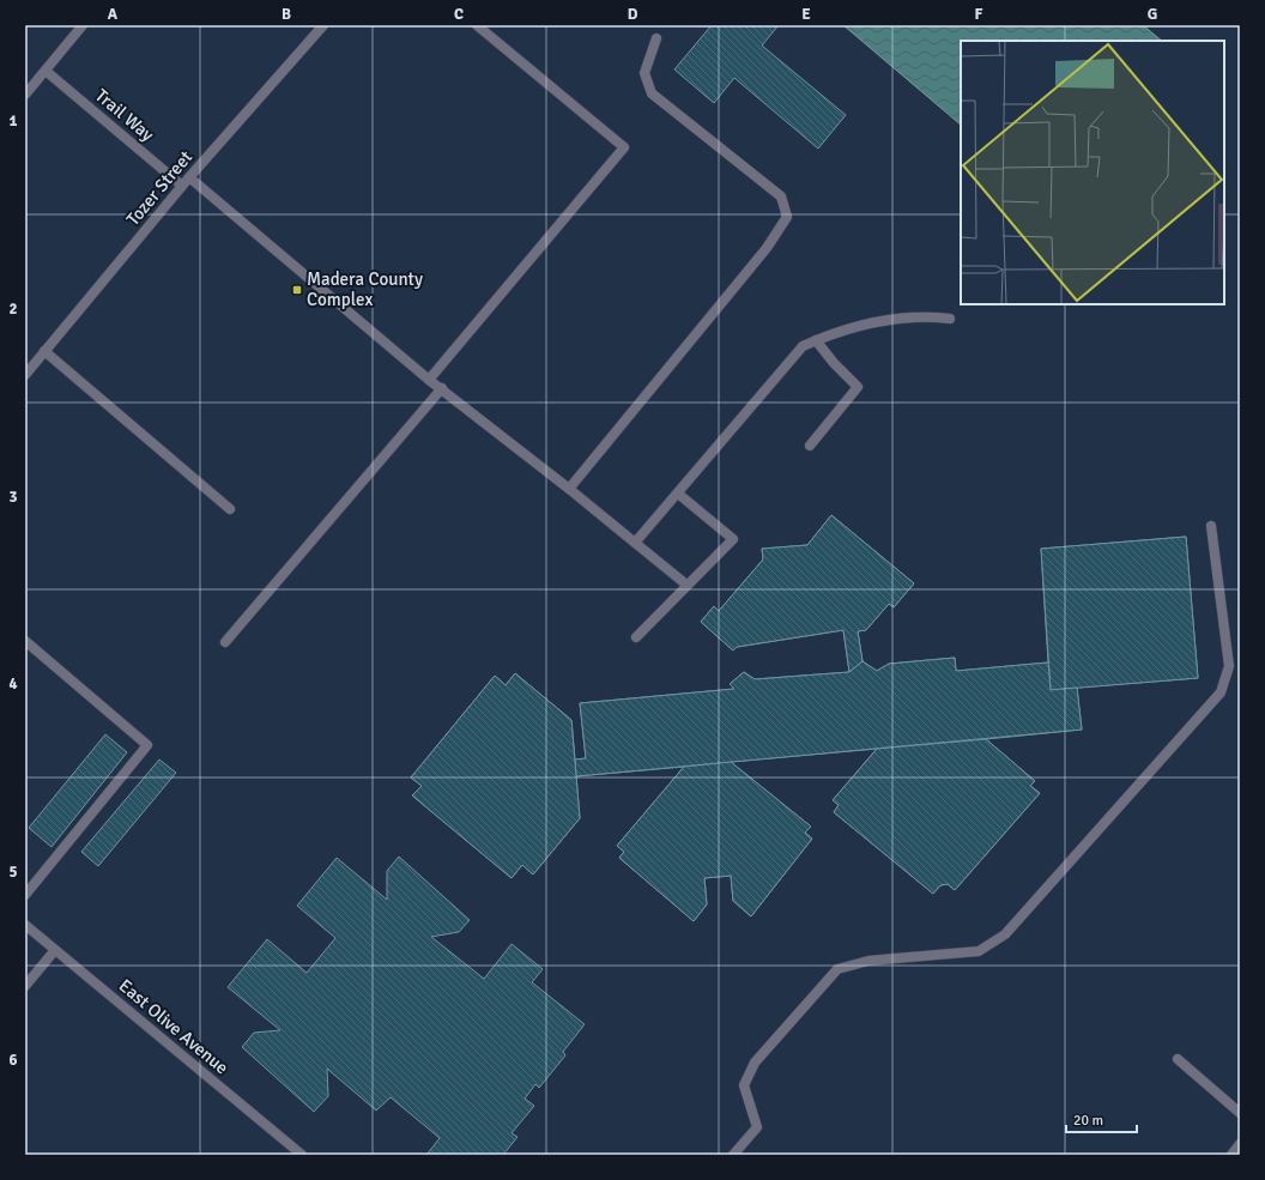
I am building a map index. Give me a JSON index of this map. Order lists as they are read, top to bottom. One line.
{"streets":{"street":["Trail Way","Tozer Street","East Olive Avenue"]},"crossings":[["Trail Way","Tozer Street"]],"places":{"transit":["Madera County Complex"]},"scale_bar":"20 m","grid":{"columns":["A","B","C","D","E","F","G"],"rows":["1","2","3","4","5","6"]}}
